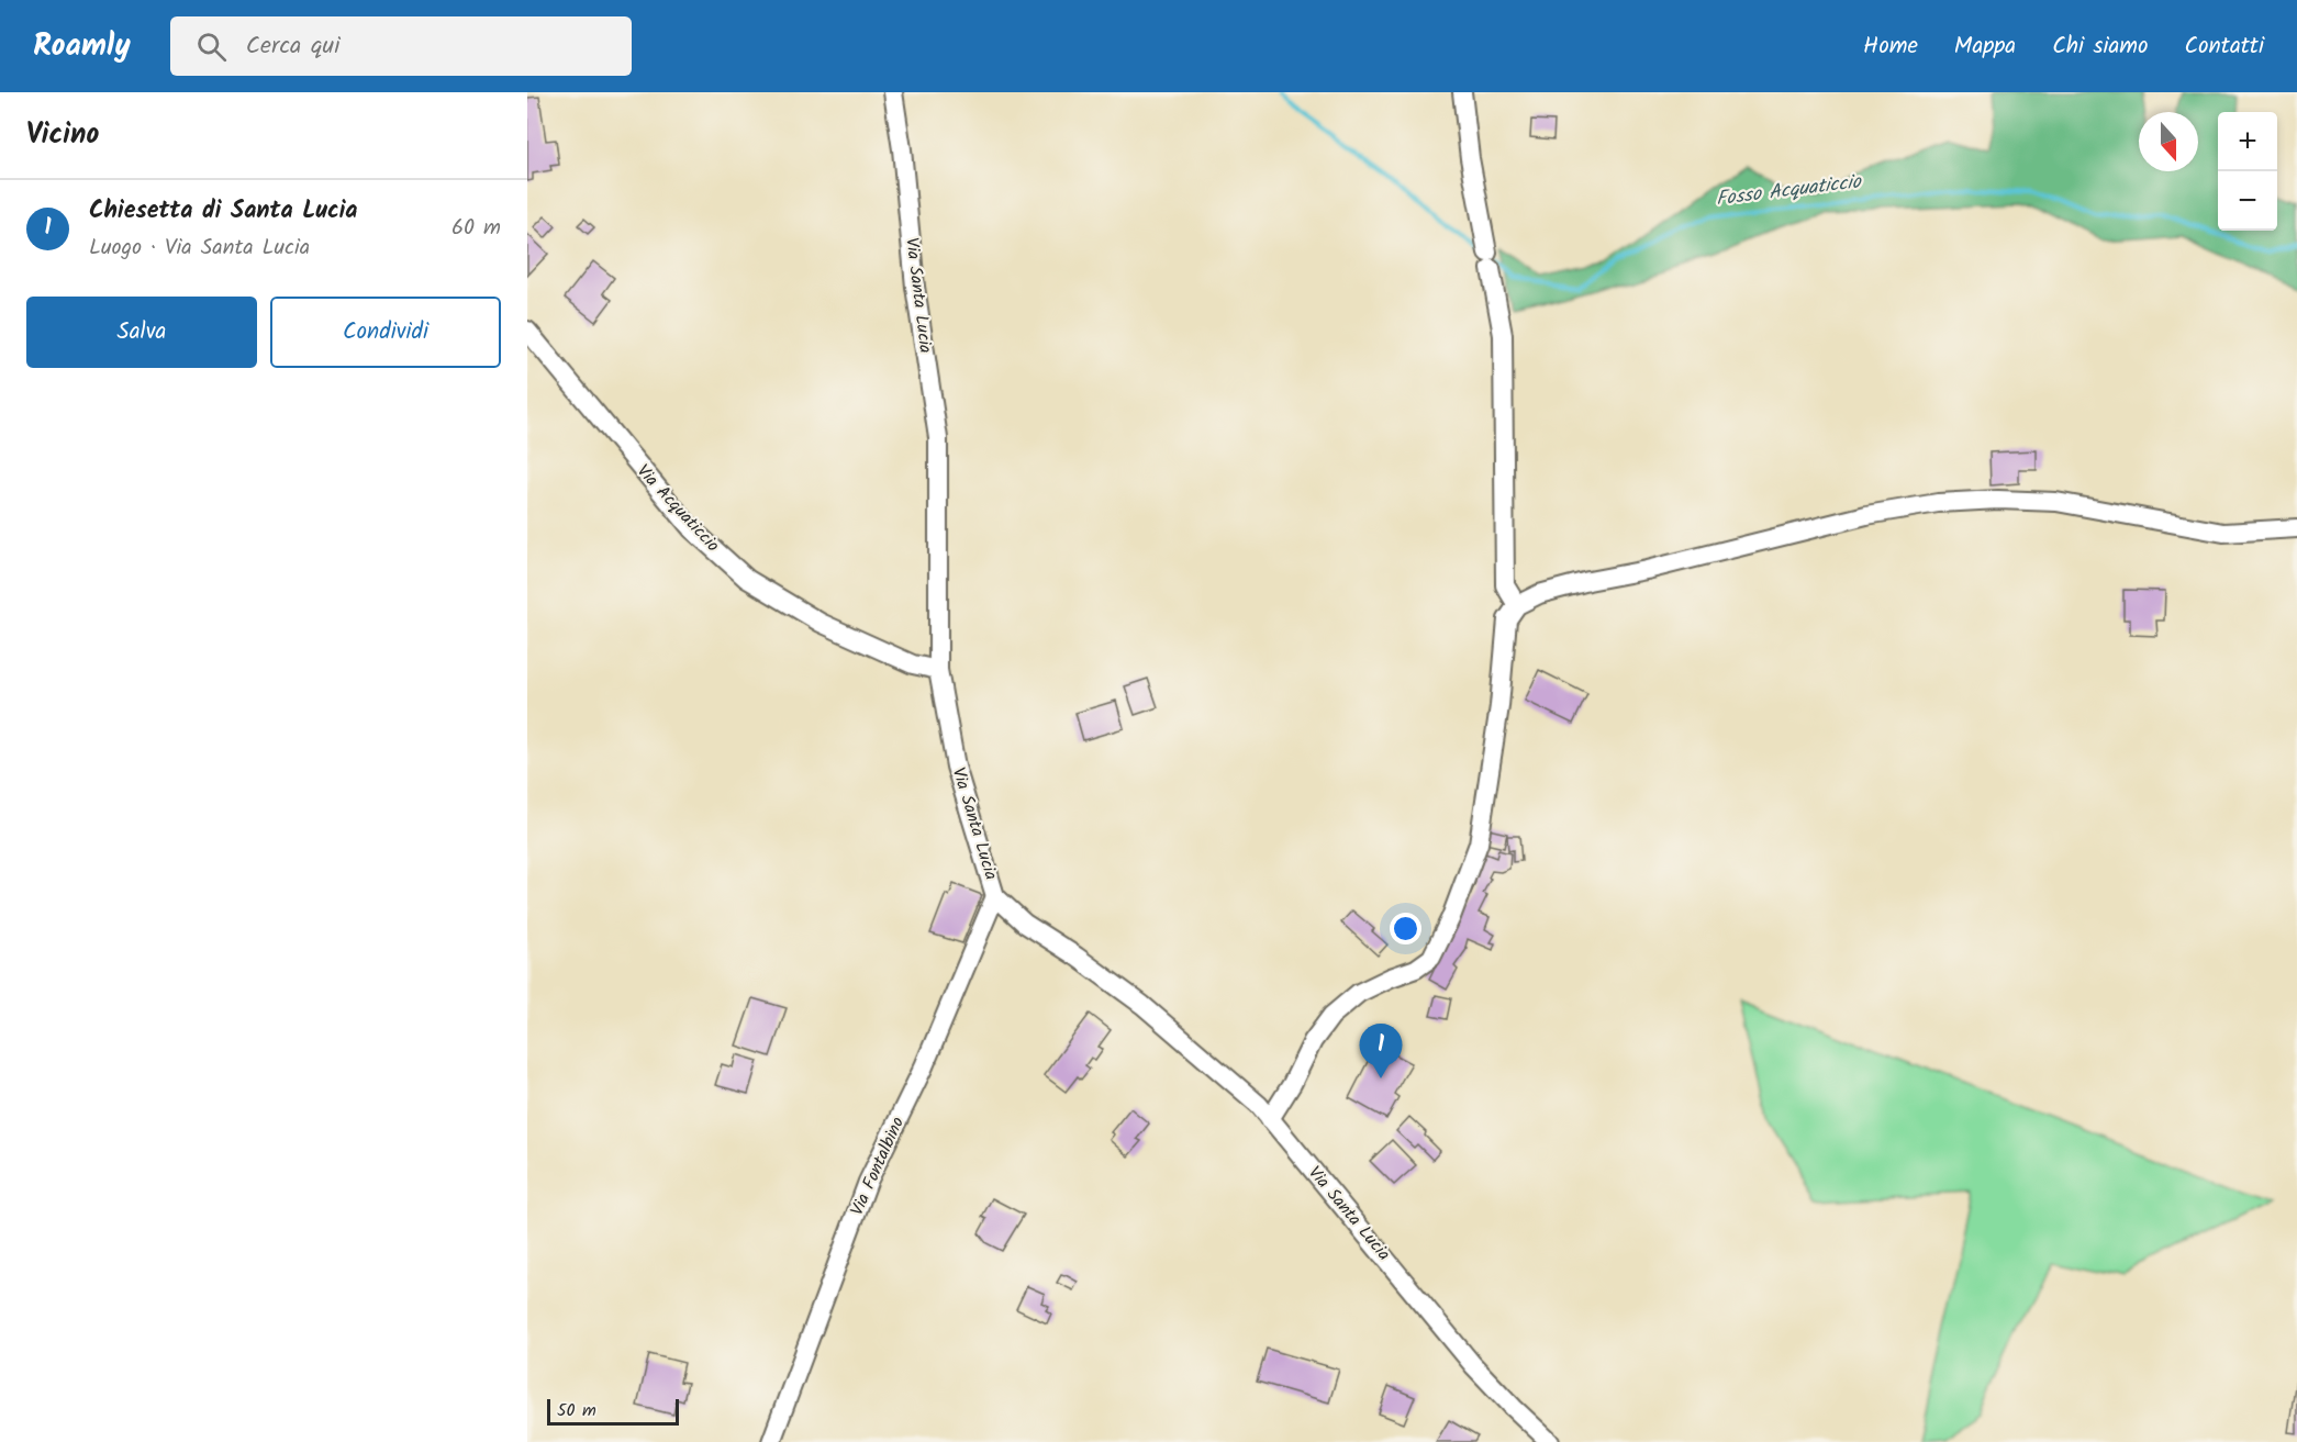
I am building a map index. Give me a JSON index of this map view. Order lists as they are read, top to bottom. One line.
{"streets":{"street":["Via Santa Lucia","Via Acquaticcio","Via Fontalbino"]},"crossings":[["Via Santa Lucia","Via Acquaticcio"],["Via Santa Lucia","Via Fontalbino"]],"water":["Fosso Acquaticcio"],"scale_bar":"50 m","north":"bottom","page":{"header":"Roamly","search":"Cerca qui","nav":["Home","Mappa","Chi siamo","Contatti"],"heading":"Vicino","map_buttons":["+","−"],"list":[{"mark":"1","name":"Chiesetta di Santa Lucia","note":"Luogo · Via Santa Lucia","value":"60 m"}],"buttons":["Salva","Condividi"],"pins":"1","scale":"50 m"}}
